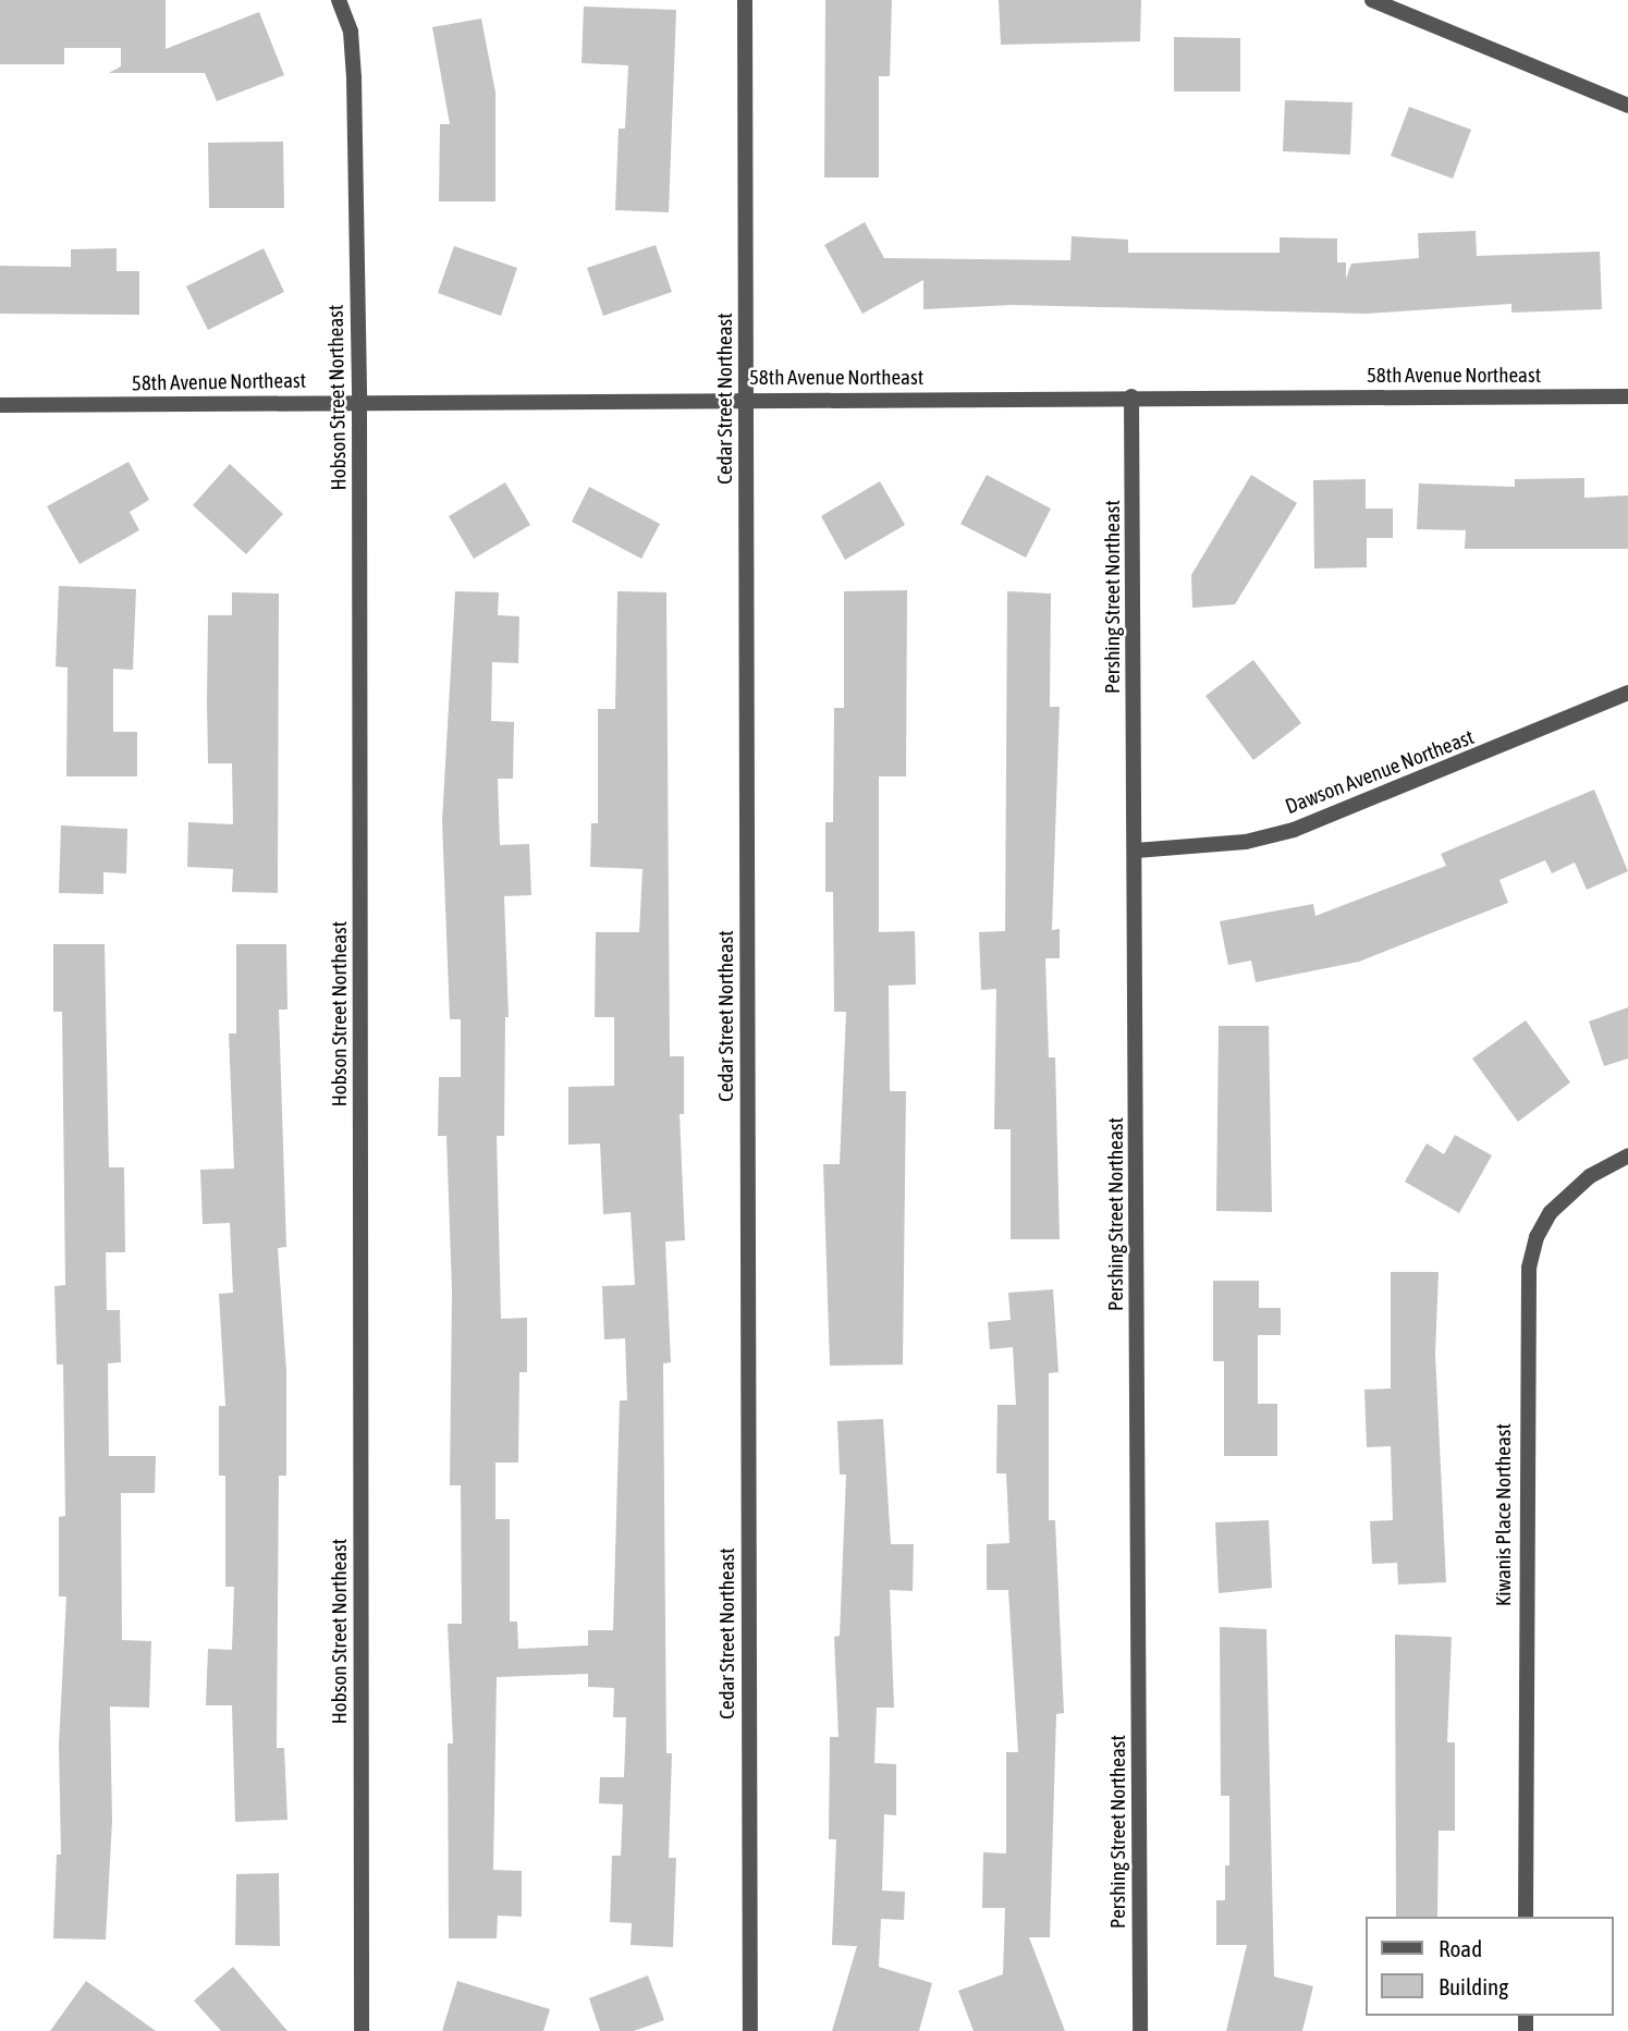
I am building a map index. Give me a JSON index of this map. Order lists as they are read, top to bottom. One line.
{"streets":{"street":["58th Avenue Northeast","Hobson Street Northeast","Cedar Street Northeast","Pershing Street Northeast","Dawson Avenue Northeast","Kiwanis Place Northeast"]},"crossings":[["58th Avenue Northeast","Hobson Street Northeast"],["58th Avenue Northeast","Cedar Street Northeast"],["58th Avenue Northeast","Pershing Street Northeast"],["Pershing Street Northeast","Dawson Avenue Northeast"]],"legend":["Road","Building"]}
